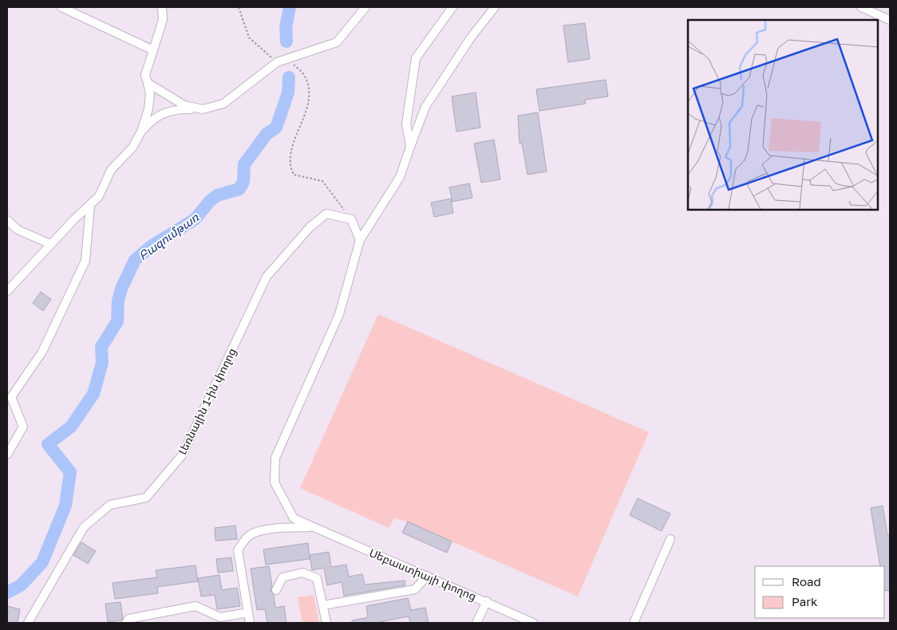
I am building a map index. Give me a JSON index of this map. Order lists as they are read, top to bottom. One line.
{"streets":{"street":["Լեռնային 1-ին փողոց","Սեբաստիայի փողոց"]},"water":["Բազումթառ"],"legend":["Road","Park"]}
